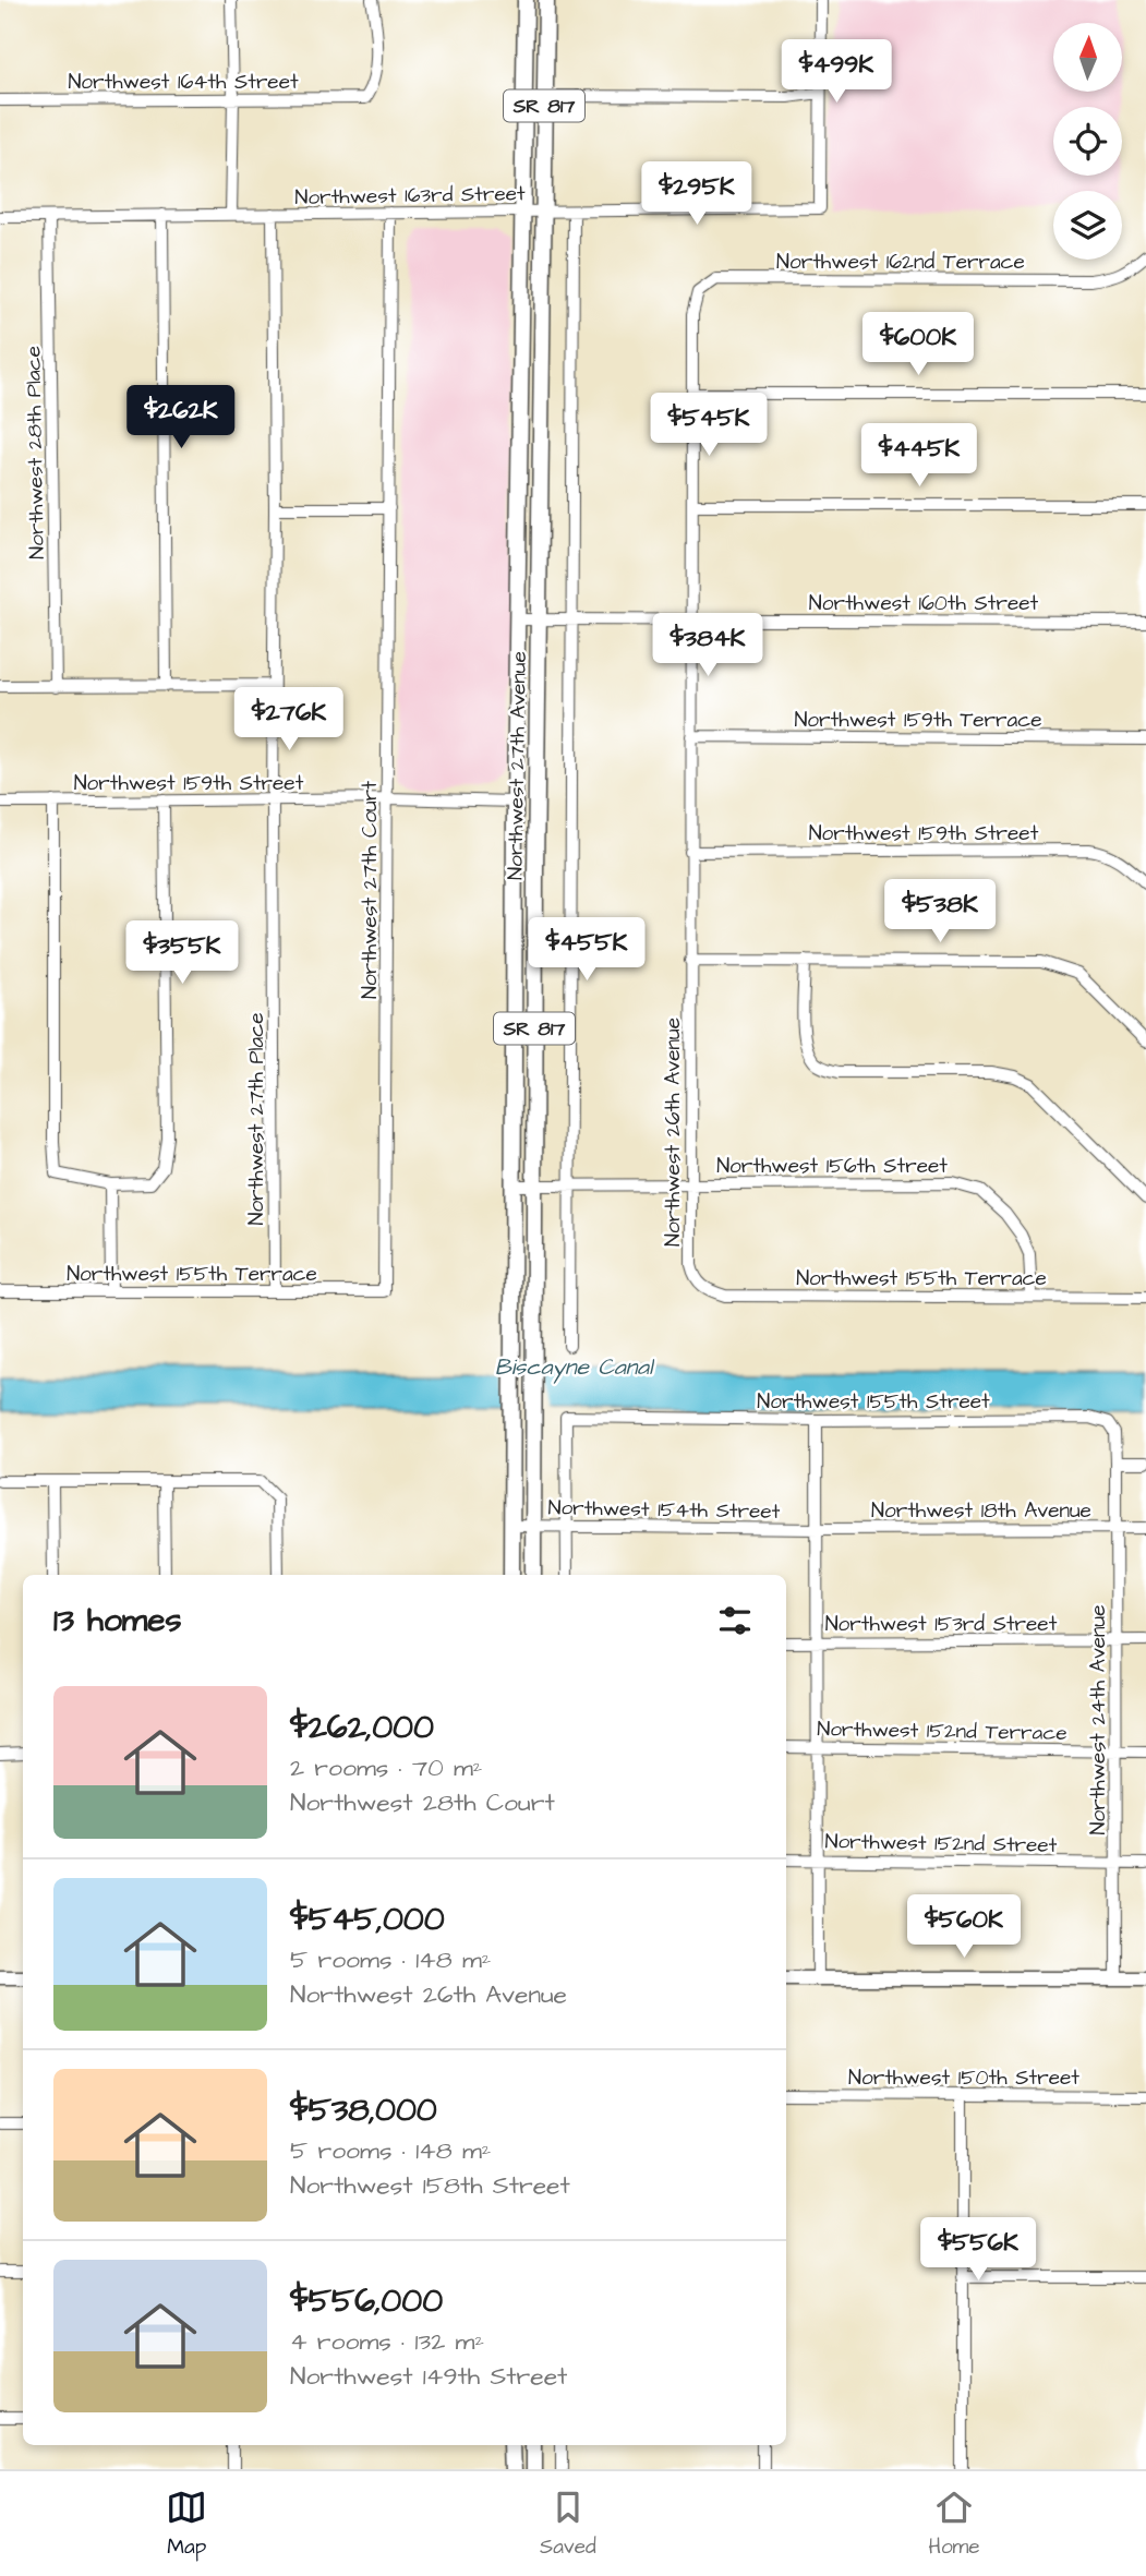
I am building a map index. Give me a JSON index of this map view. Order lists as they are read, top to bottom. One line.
{"streets":{"main road":["SR 817","Northwest 27th Avenue"],"street":["Northwest 164th Street","Northwest 163rd Street","Northwest 162nd Terrace","Northwest 28th Place","Northwest 160th Street","Northwest 159th Terrace","Northwest 159th Street","Northwest 27th Court","Northwest 27th Place","Northwest 26th Avenue","Northwest 156th Street","Northwest 155th Terrace","Northwest 155th Street","Northwest 154th Street","Northwest 18th Avenue","Northwest 153rd Street","Northwest 24th Avenue","Northwest 152nd Terrace","Northwest 152nd Street","Northwest 150th Street"]},"crossings":[["Northwest 163rd Street","Northwest 28th Place"],["Northwest 163rd Street","Northwest 27th Avenue"],["Northwest 163rd Street","Northwest 27th Court"],["Northwest 163rd Street","Northwest 27th Place"],["Northwest 162nd Terrace","Northwest 26th Avenue"],["Northwest 160th Street","Northwest 27th Avenue"],["Northwest 160th Street","Northwest 26th Avenue"],["Northwest 159th Terrace","Northwest 26th Avenue"],["Northwest 27th Avenue","Northwest 159th Street"],["Northwest 27th Avenue","Northwest 156th Street"],["Northwest 27th Avenue","Northwest 154th Street"],["Northwest 159th Street","Northwest 27th Court"],["Northwest 159th Street","Northwest 27th Place"],["Northwest 159th Street","Northwest 26th Avenue"],["Northwest 27th Court","Northwest 155th Terrace"],["Northwest 27th Place","Northwest 155th Terrace"],["Northwest 26th Avenue","Northwest 156th Street"],["Northwest 26th Avenue","Northwest 155th Terrace"],["Northwest 156th Street","Northwest 155th Terrace"],["Northwest 155th Street","Northwest 154th Street"],["Northwest 155th Street","Northwest 24th Avenue"],["Northwest 154th Street","Northwest 18th Avenue"],["Northwest 18th Avenue","Northwest 24th Avenue"],["Northwest 153rd Street","Northwest 24th Avenue"],["Northwest 24th Avenue","Northwest 152nd Terrace"],["Northwest 24th Avenue","Northwest 152nd Street"]],"water":["Biscayne Canal"],"north":"top","page":{"price":["$499K","$295K","$600K","$262K","$545K","$445K","$384K","$276K","$538K","$455K","$355K","$560K","$556K"],"heading":"13 homes","list":[{"name":"$262,000","note":"2 rooms · 70 m² · Northwest 28th Court"},{"name":"$545,000","note":"5 rooms · 148 m² · Northwest 26th Avenue"},{"name":"$538,000","note":"5 rooms · 148 m² · Northwest 158th Street"},{"name":"$556,000","note":"4 rooms · 132 m² · Northwest 149th Street"}],"tabs":["Map","Saved","Home"]}}
